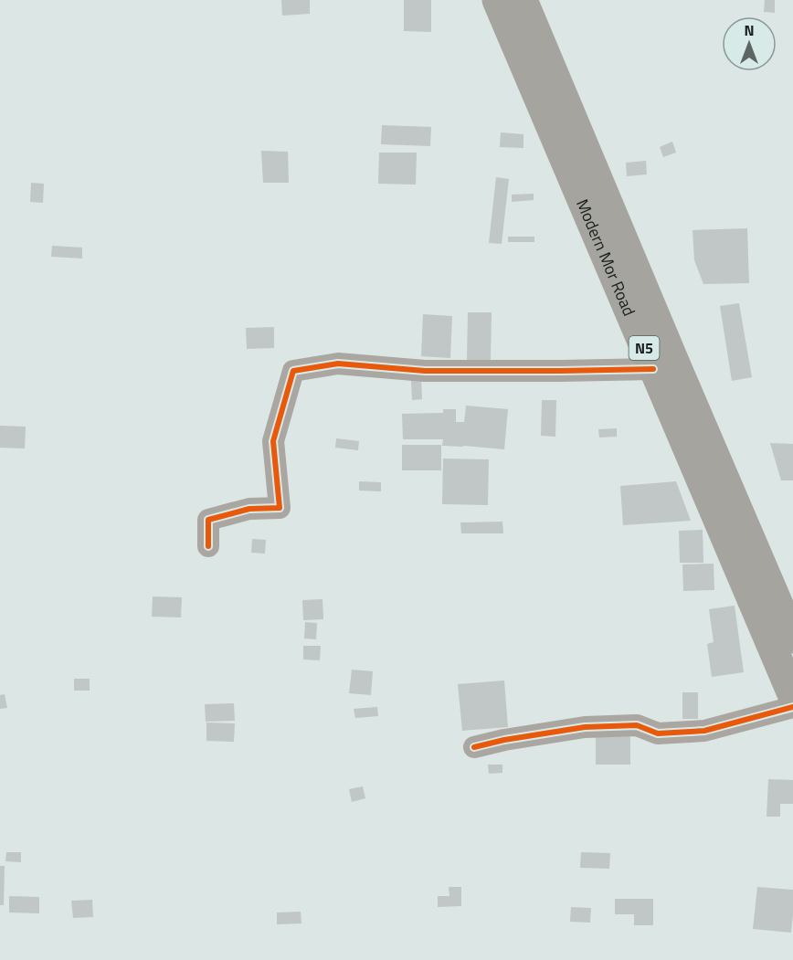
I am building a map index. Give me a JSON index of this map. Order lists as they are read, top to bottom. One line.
{"streets":{"highway":["Modern Mor Road","N5"]},"north":"top"}
